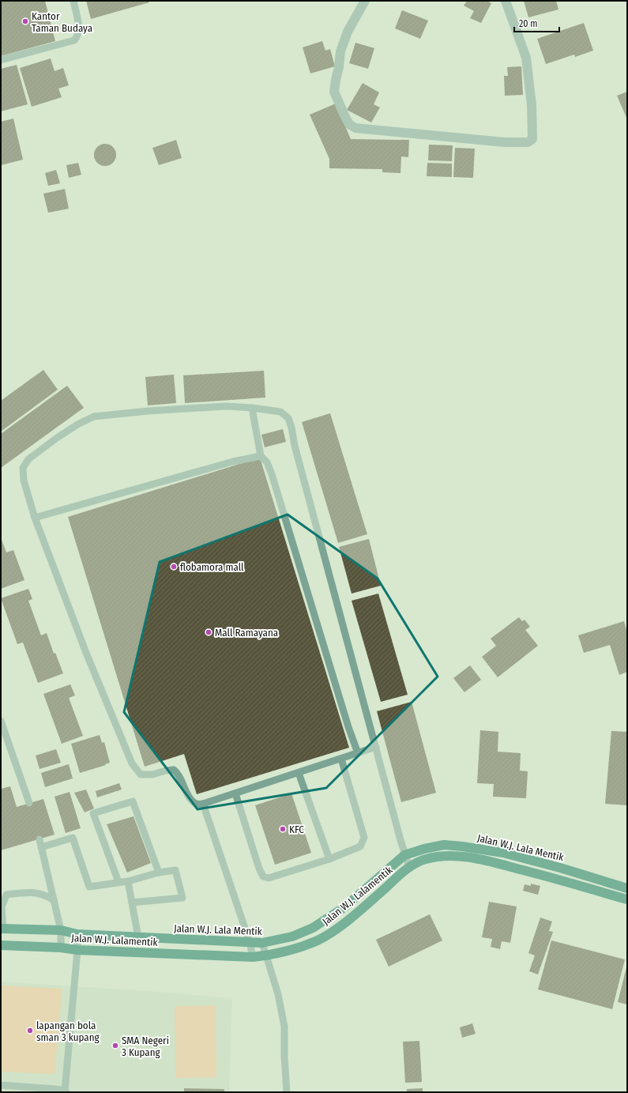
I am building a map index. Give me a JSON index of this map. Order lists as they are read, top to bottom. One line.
{"streets":{"main road":["Jalan W.J. Lala Mentik","Jalan W.J. Lalamentik"]},"places":["Kantor Taman Budaya","flobamora mall","Mall Ramayana","KFC","lapangan bola sman 3 kupang","SMA Negeri 3 Kupang"],"scale_bar":"20 m"}
